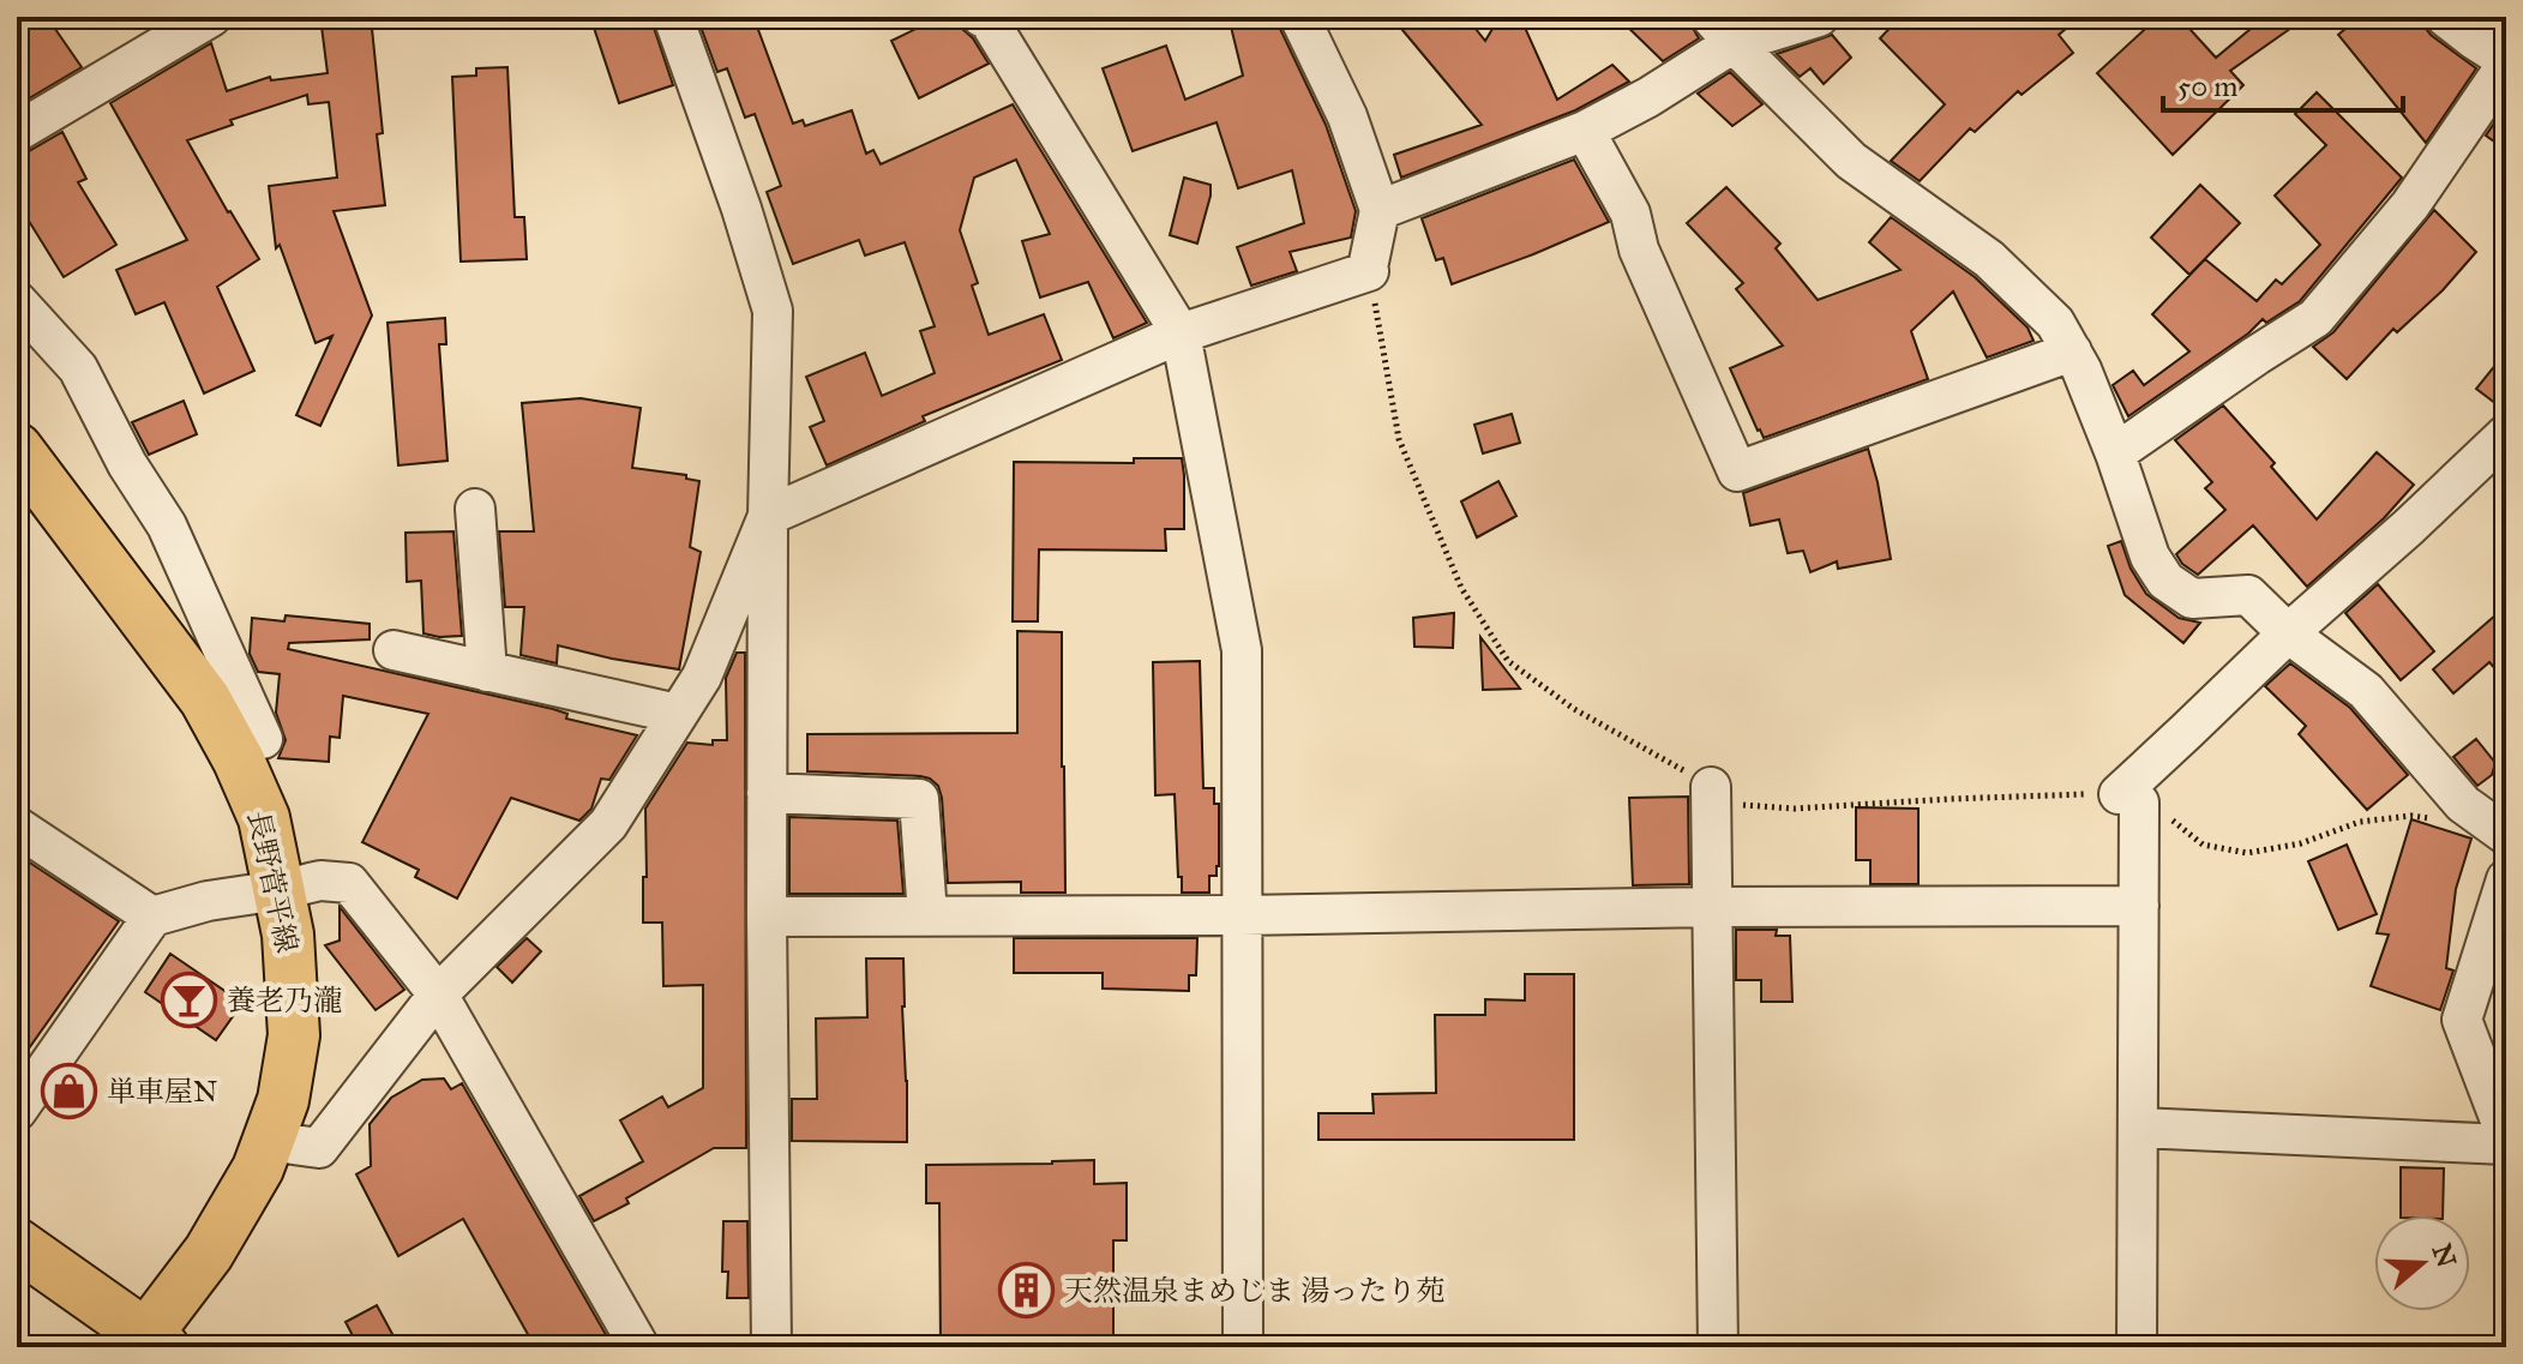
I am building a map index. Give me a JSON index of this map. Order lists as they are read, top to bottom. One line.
{"streets":{"main road":["長野菅平線"]},"places":{"bar":["養老乃瀧"],"shop":["単車屋N"],"building":["天然温泉まめじま 湯ったり苑"]},"scale_bar":"50 m","north":"right"}
